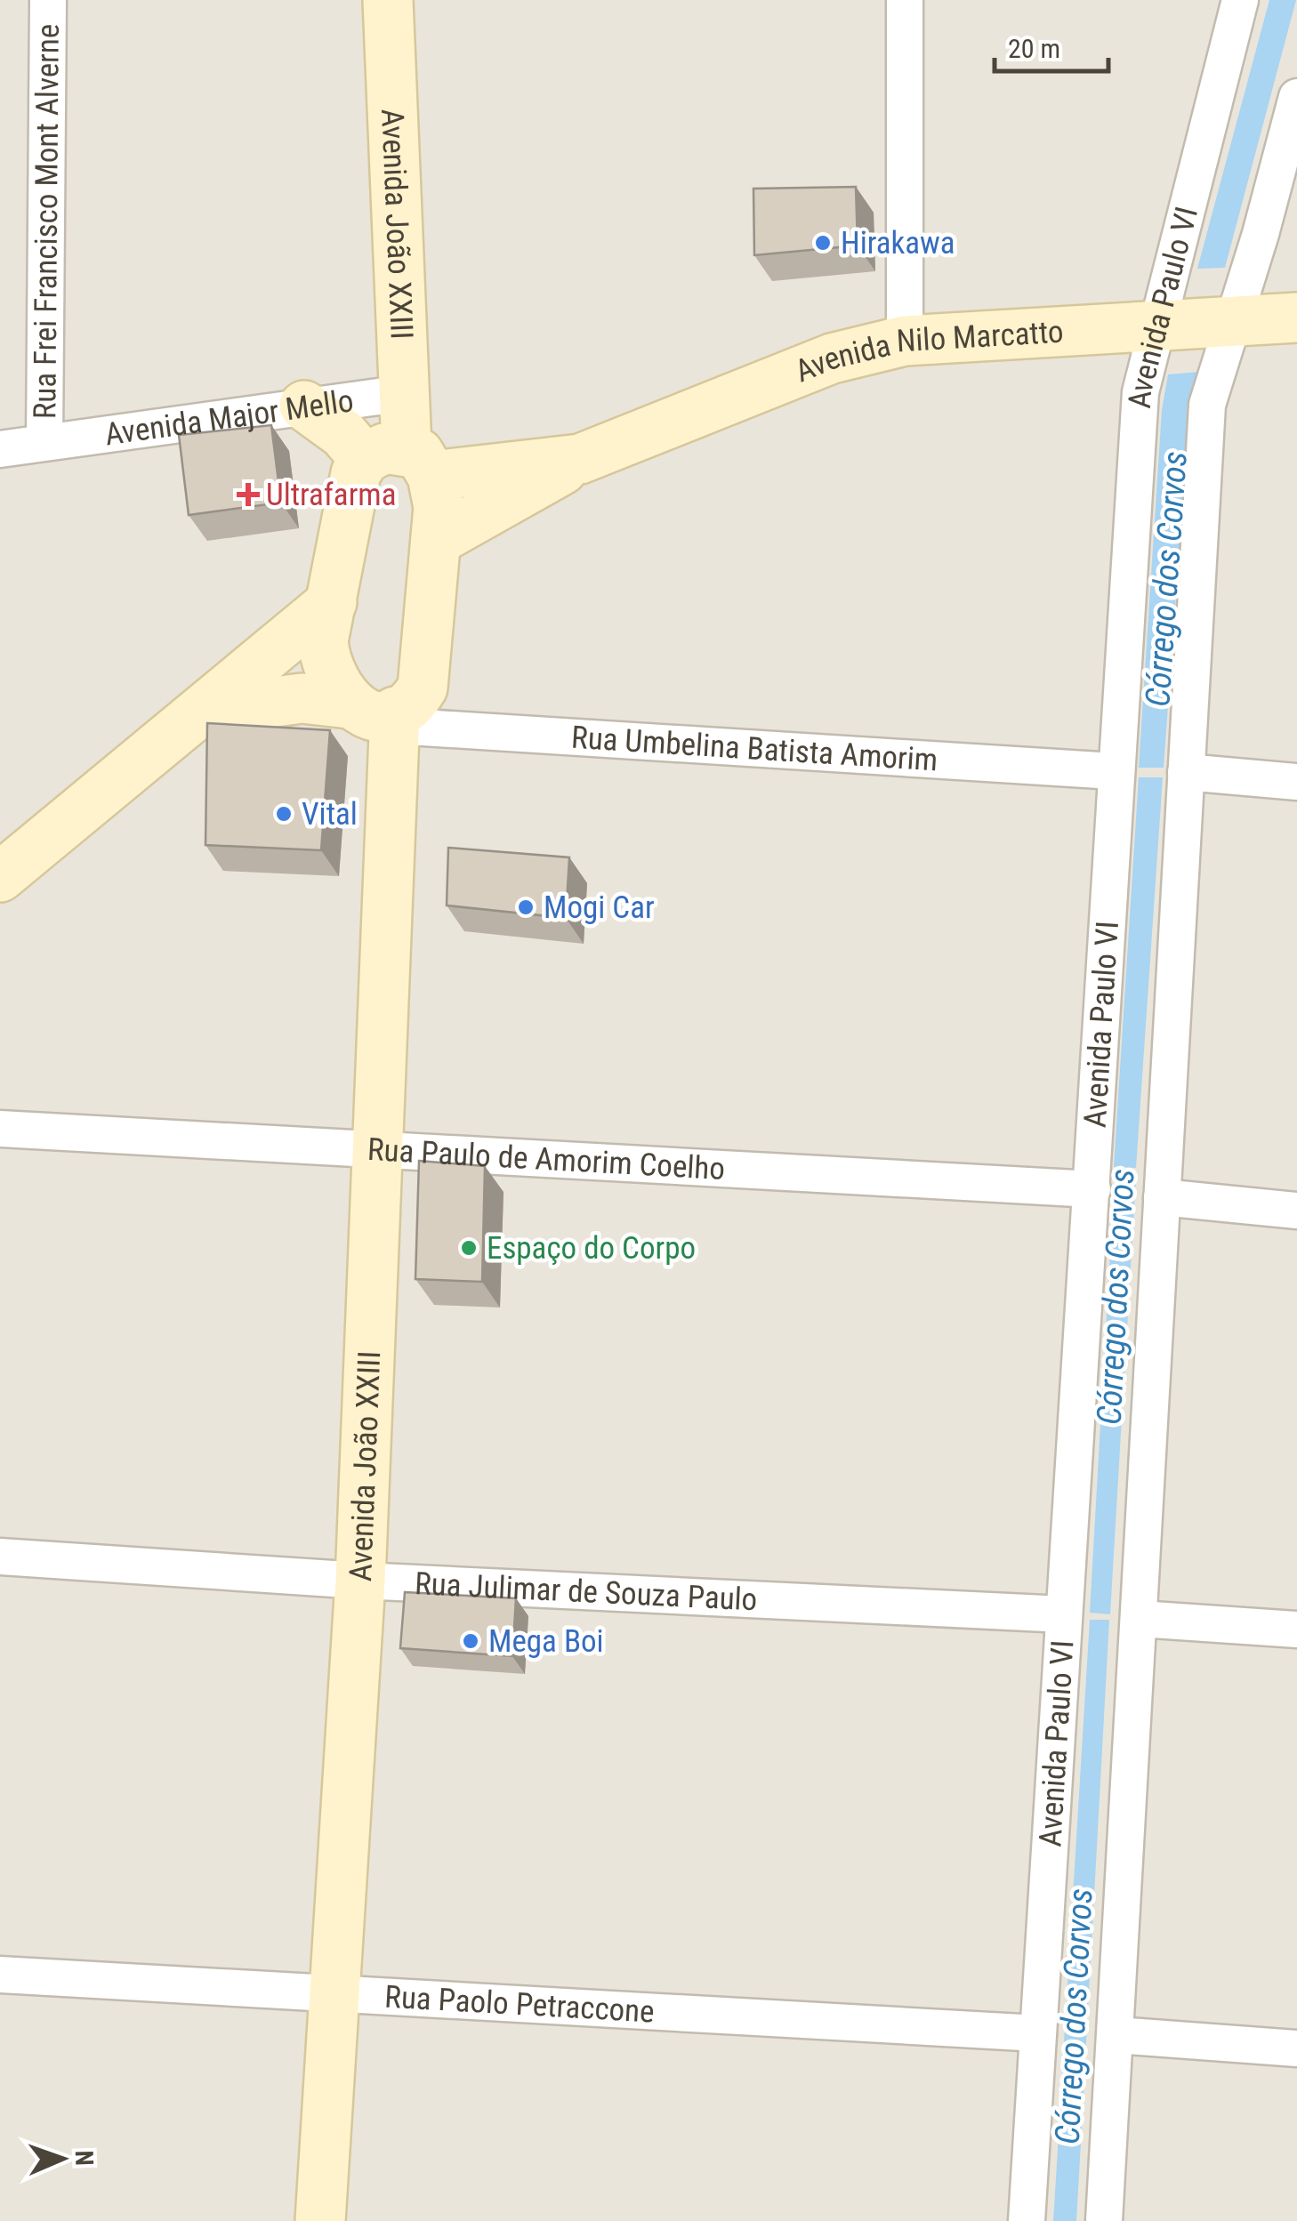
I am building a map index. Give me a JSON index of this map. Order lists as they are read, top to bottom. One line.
{"streets":{"main road":["Avenida João XXIII","Avenida Nilo Marcatto"],"street":["Rua Frei Francisco Mont Alverne","Avenida Paulo VI","Avenida Major Mello","Rua Umbelina Batista Amorim","Rua Paulo de Amorim Coelho","Rua Julimar de Souza Paulo","Rua Paolo Petraccone"]},"crossings":[["Rua Frei Francisco Mont Alverne","Avenida Major Mello"],["Avenida João XXIII","Avenida Nilo Marcatto"],["Avenida João XXIII","Avenida Major Mello"],["Avenida João XXIII","Rua Umbelina Batista Amorim"],["Avenida João XXIII","Rua Paulo de Amorim Coelho"],["Avenida João XXIII","Rua Julimar de Souza Paulo"],["Avenida João XXIII","Rua Paolo Petraccone"],["Avenida Paulo VI","Avenida Nilo Marcatto"],["Avenida Paulo VI","Rua Umbelina Batista Amorim"],["Avenida Paulo VI","Rua Paulo de Amorim Coelho"],["Avenida Paulo VI","Rua Julimar de Souza Paulo"],["Avenida Paulo VI","Rua Paolo Petraccone"]],"water":["Córrego dos Corvos"],"places":{"other":["Hirakawa","Vital","Mogi Car","Espaço do Corpo","Mega Boi"],"health":["Ultrafarma"]},"scale_bar":"20 m","north":"right"}
